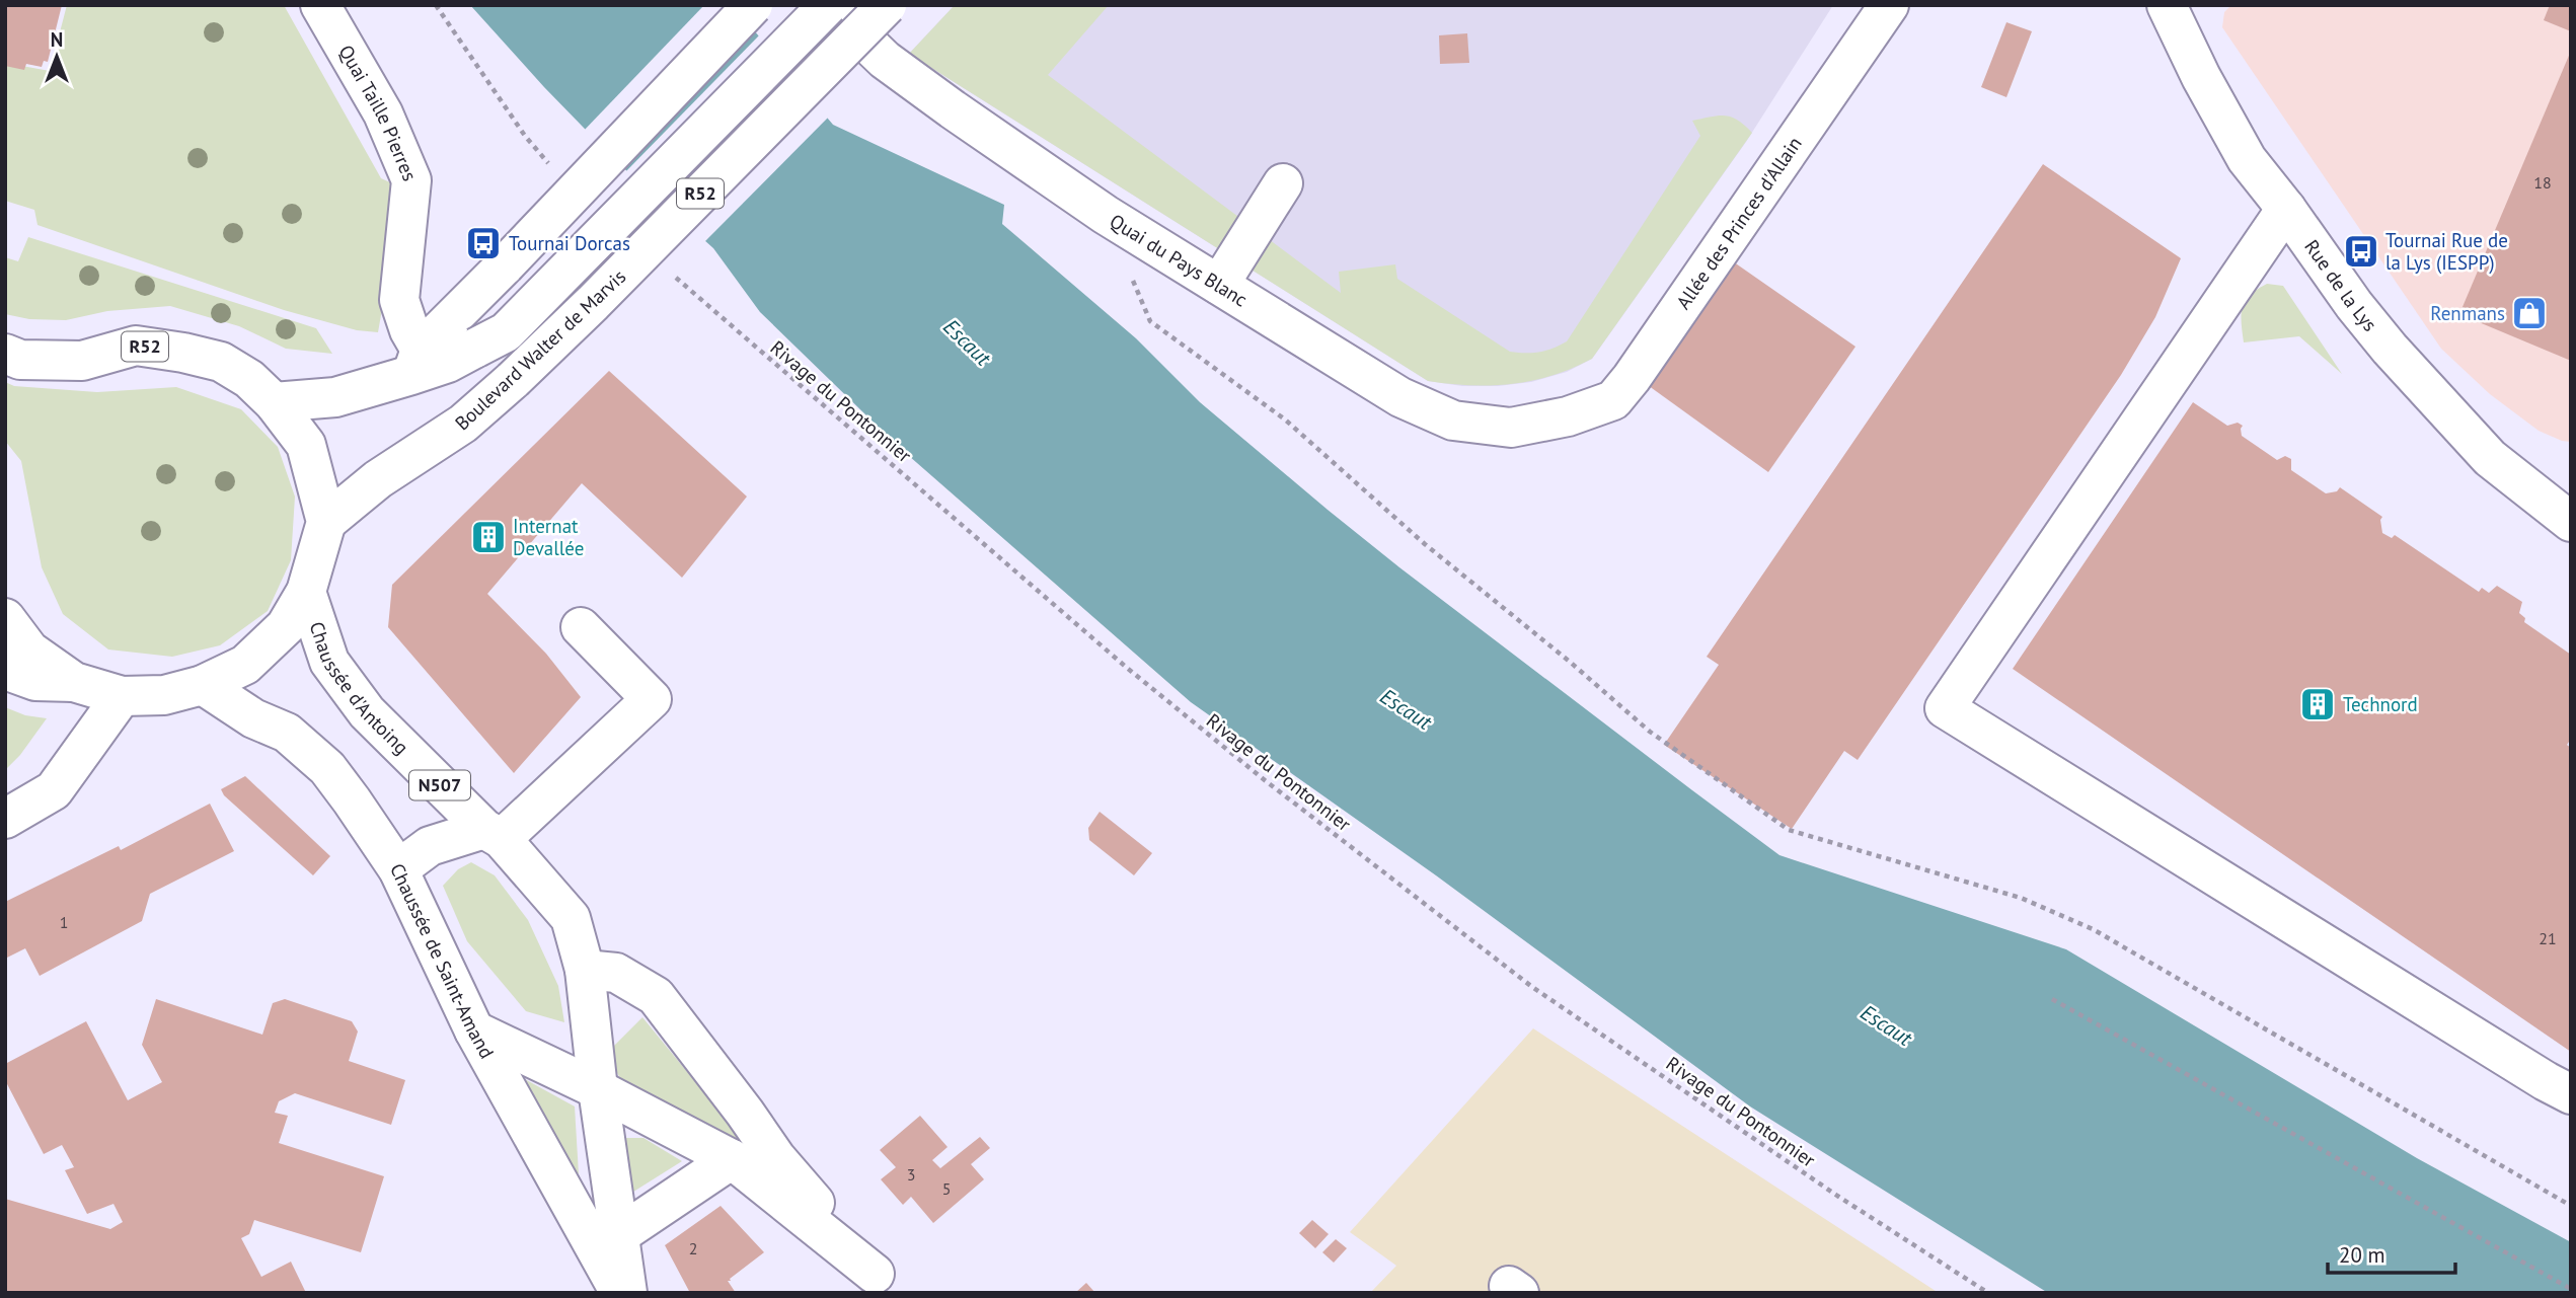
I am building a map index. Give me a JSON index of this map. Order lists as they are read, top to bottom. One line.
{"streets":{"main road":["Quai Taille Pierres","R52","Allée des Princes d'Allain","Quai du Pays Blanc","Rue de la Lys","Boulevard Walter de Marvis","Chaussée d'Antoing","N507","Chaussée de Saint-Amand"],"path":["Rivage du Pontonnier"]},"crossings":[["Quai Taille Pierres","R52"],["Quai Taille Pierres","Boulevard Walter de Marvis"],["R52","Boulevard Walter de Marvis"],["Allée des Princes d'Allain","Quai du Pays Blanc"],["Quai du Pays Blanc","Boulevard Walter de Marvis"],["Chaussée d'Antoing","N507"]],"water":["Escaut"],"places":{"bus stop":["Tournai Dorcas","Tournai Rue de la Lys (IESPP)"],"shop":["Renmans"],"building":["Internat Devallée","Technord"]},"house_numbers":["18","1","21","3","5","2"],"scale_bar":"20 m","north":"top"}
